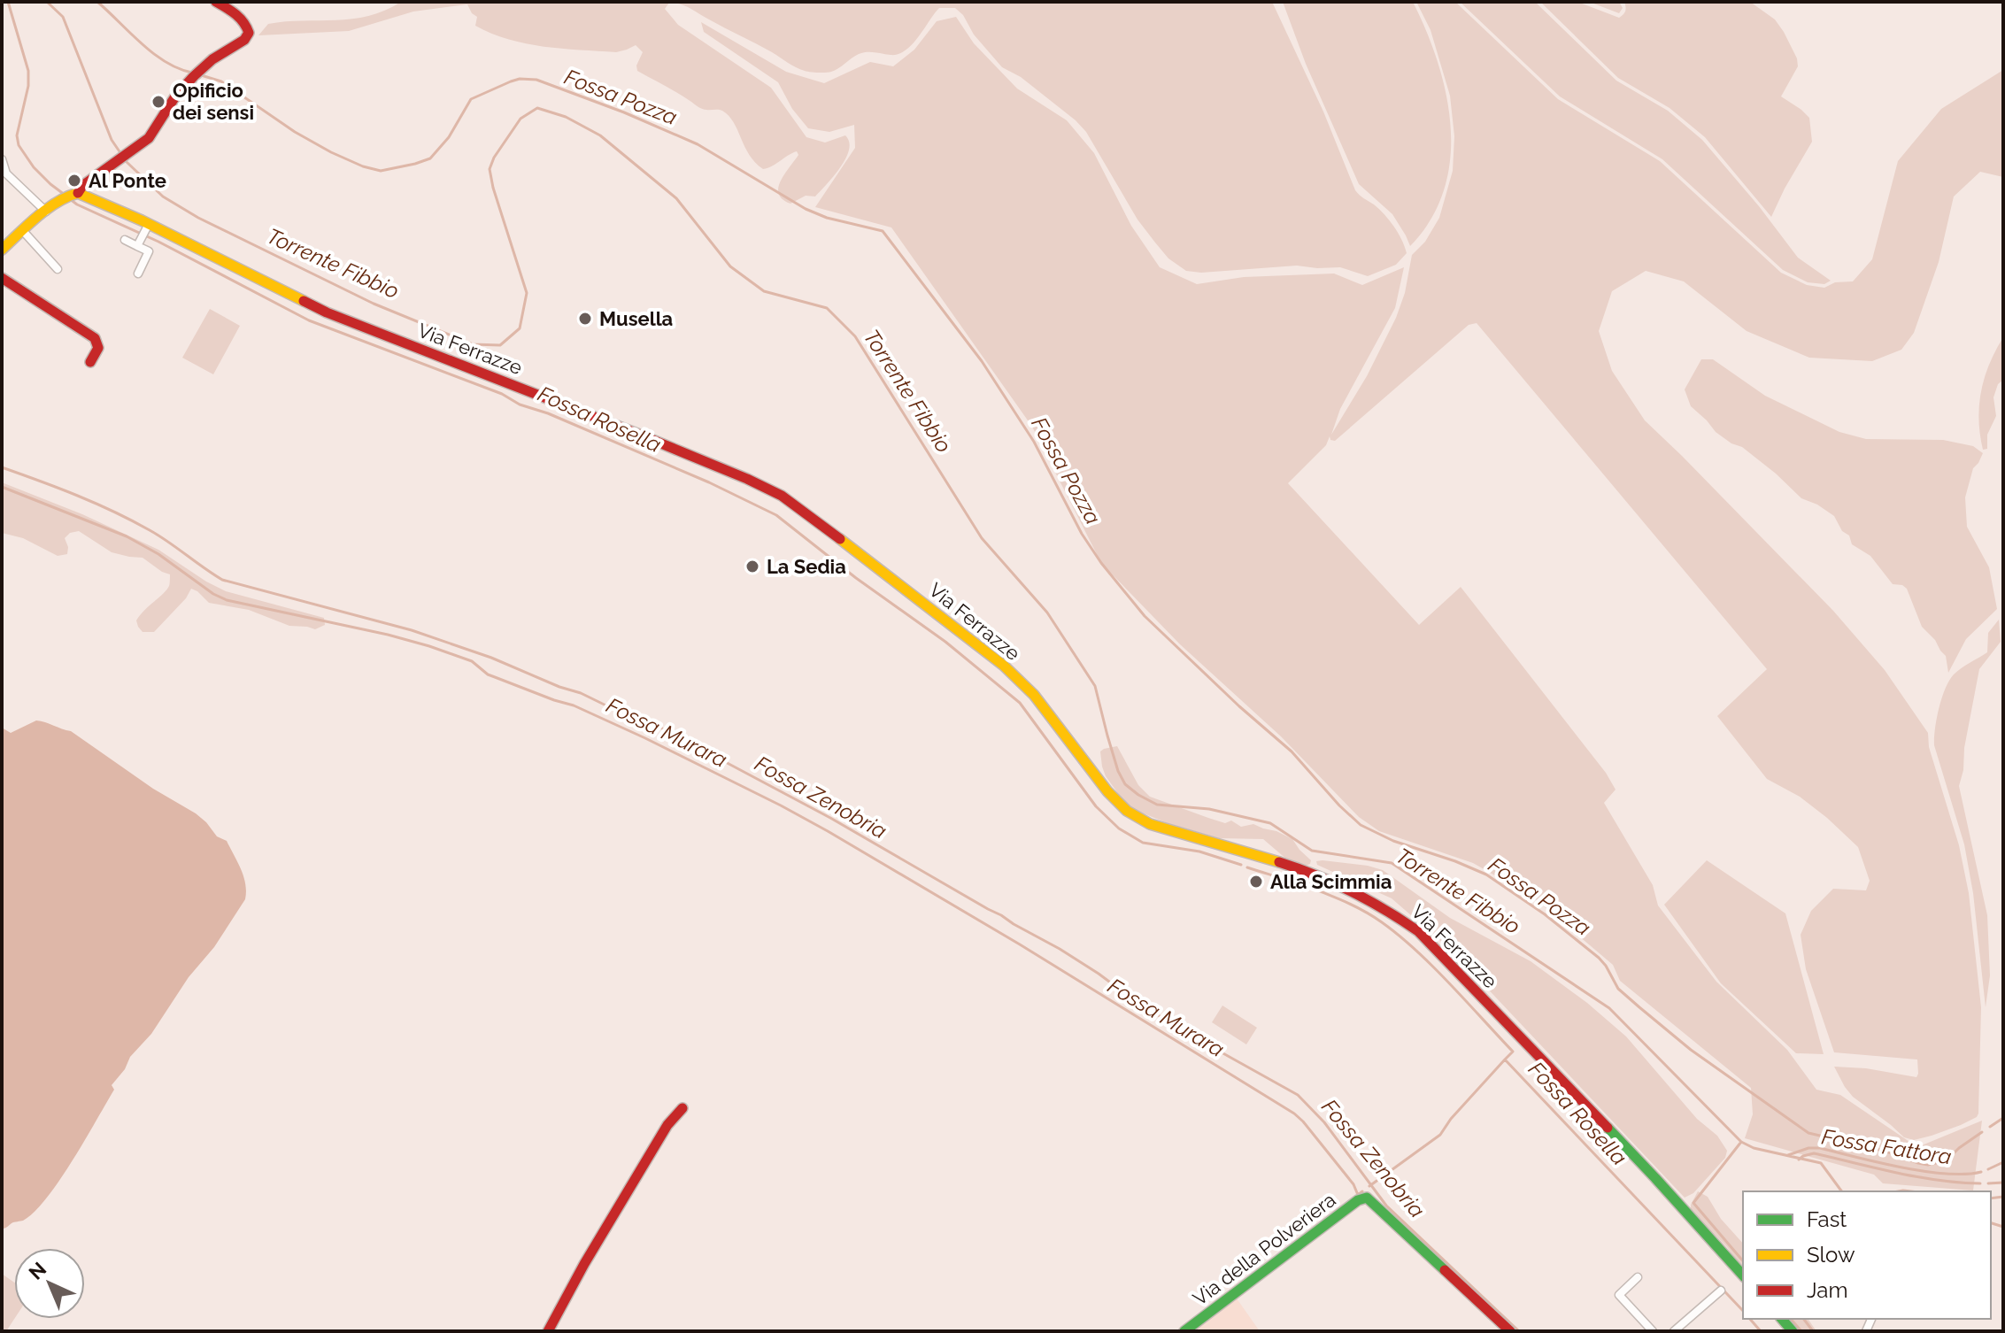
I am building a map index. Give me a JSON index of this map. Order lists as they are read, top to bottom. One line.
{"streets":{"street":["Via Ferrazze","Via della Polveriera"]},"water":["Fossa Pozza","Torrente Fibbio","Fossa Rosella","Fossa Murara","Fossa Zenobria","Fossa Fattora"],"places":["Opificio dei sensi","Al Ponte","Musella","La Sedia","Alla Scimmia"],"legend":["Fast","Slow","Jam"],"north":"top left"}
